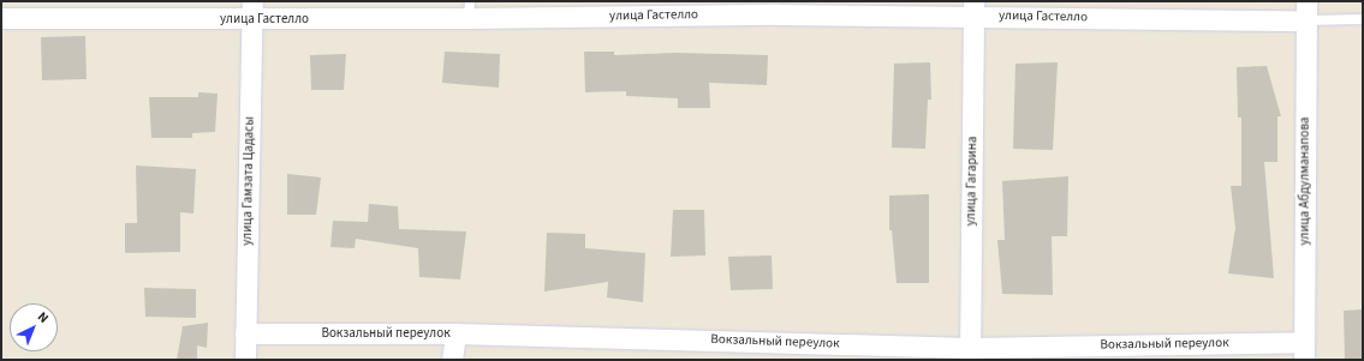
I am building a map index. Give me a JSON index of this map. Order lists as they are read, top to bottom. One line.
{"streets":{"street":["улица Гастелло","улица Гамзата Цадасы","улица Гагарина","улица Абдулманапова","Вокзальный переулок"]},"crossings":[["улица Гастелло","улица Гамзата Цадасы"],["улица Гастелло","улица Гагарина"],["улица Гастелло","улица Абдулманапова"],["улица Гамзата Цадасы","Вокзальный переулок"],["улица Гагарина","Вокзальный переулок"],["улица Абдулманапова","Вокзальный переулок"]],"north":"top right"}
